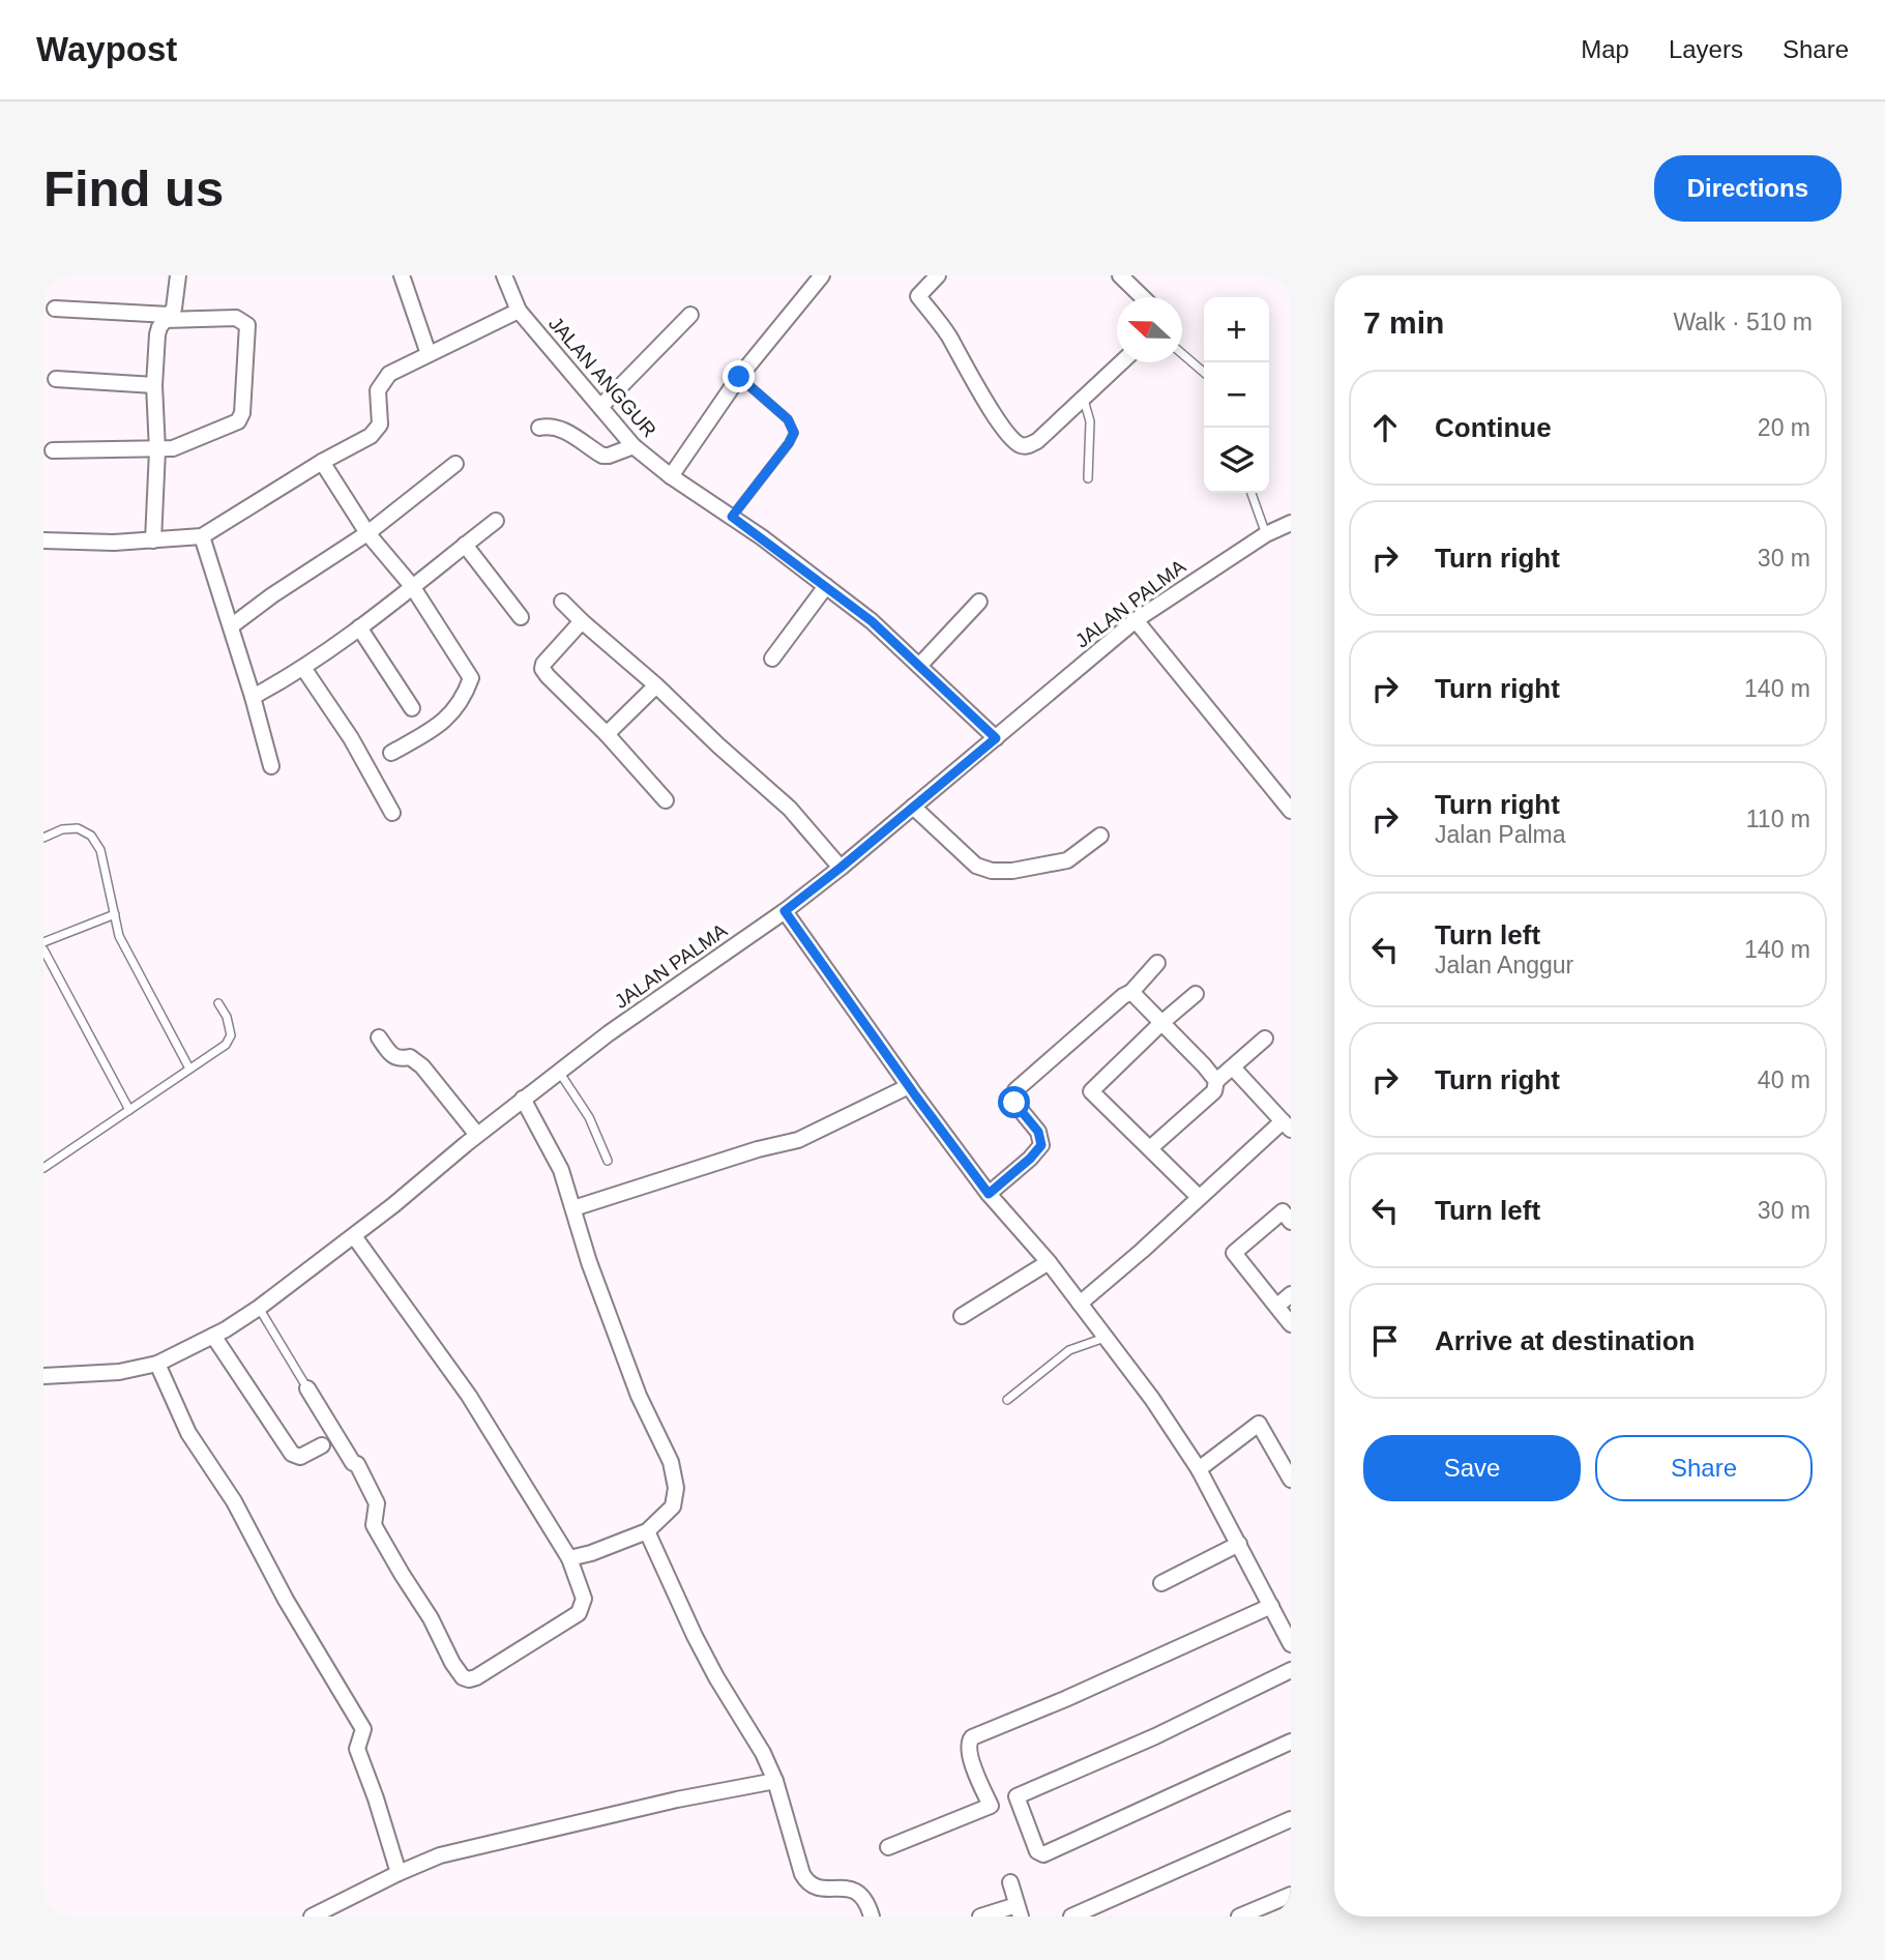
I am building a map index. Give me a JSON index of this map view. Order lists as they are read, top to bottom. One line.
{"streets":{"street":["JALAN ANGGUR","JALAN PALMA"]},"crossings":[["JALAN ANGGUR","JALAN PALMA"]],"north":"left","page":{"header":"Waypost","nav":["Map","Layers","Share"],"buttons":["Directions",["Save","Share"]],"title":"Find us","heading":["7 min","Walk · 510 m"],"map_buttons":["+","−"],"list":[["Continue","20 m"],["Turn right","30 m"],["Turn right","140 m"],["Turn right","Jalan Palma","110 m"],["Turn left","Jalan Anggur","140 m"],["Turn right","40 m"],["Turn left","30 m"],"Arrive at destination"]}}
